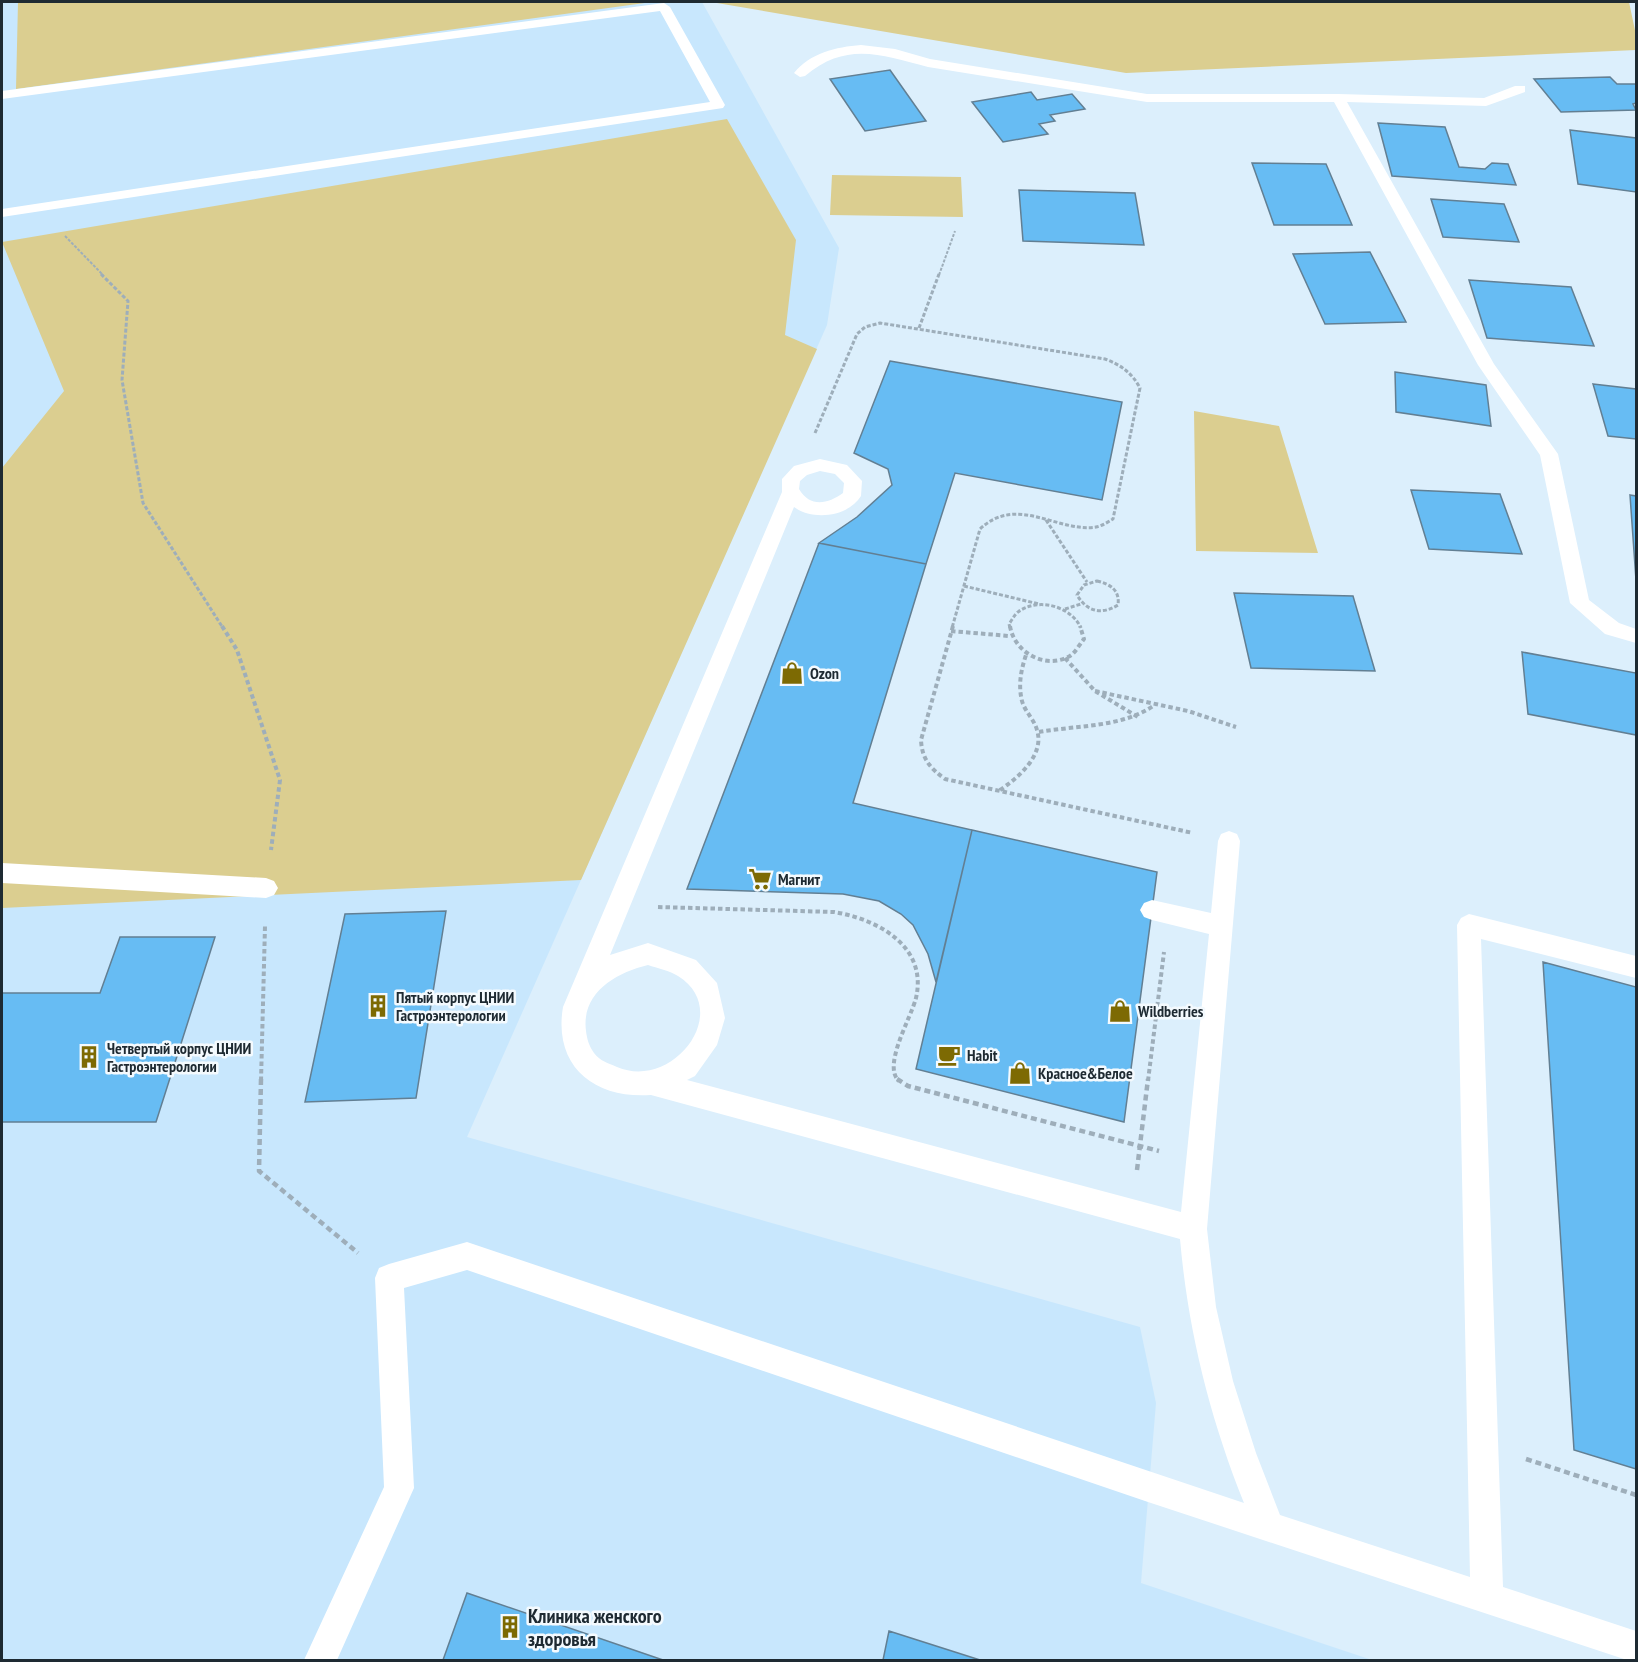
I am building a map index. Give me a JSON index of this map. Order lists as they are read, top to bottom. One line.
{"places":{"shop":["Ozon","Wildberries","Красное&Белое"],"supermarket":["Магнит"],"building":["Пятый корпус ЦНИИ Гастроэнтерологии","Четвертый корпус ЦНИИ Гастроэнтерологии","Клиника женского здоровья"],"cafe":["Habit"]}}
